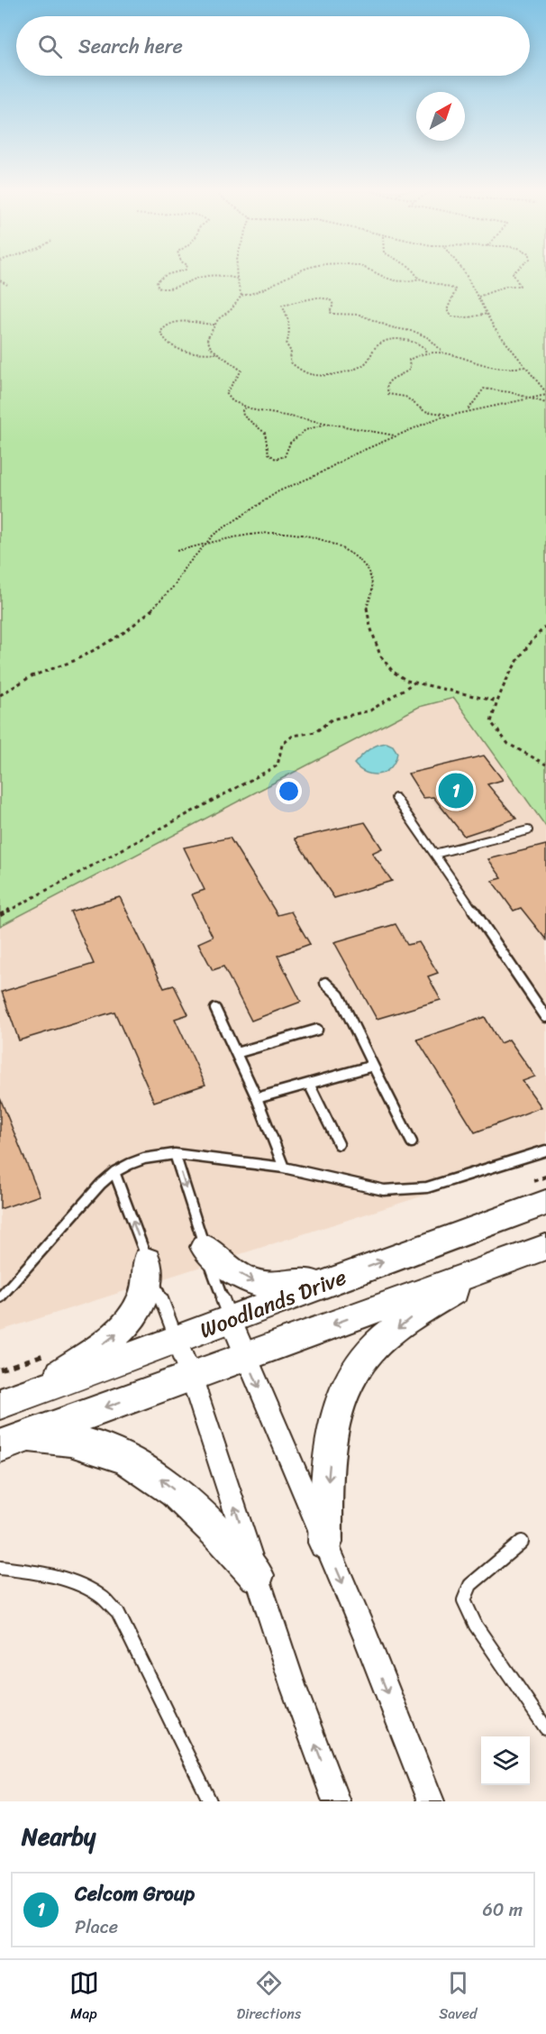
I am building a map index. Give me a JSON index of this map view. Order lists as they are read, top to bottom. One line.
{"streets":{"main road":["Woodlands Drive"]},"north":"top right","page":{"search":"Search here","pins":"1","heading":"Nearby","list":[{"mark":"1","name":"Celcom Group","note":"Place","value":"60 m"}],"nav":["Map","Directions","Saved"]}}
